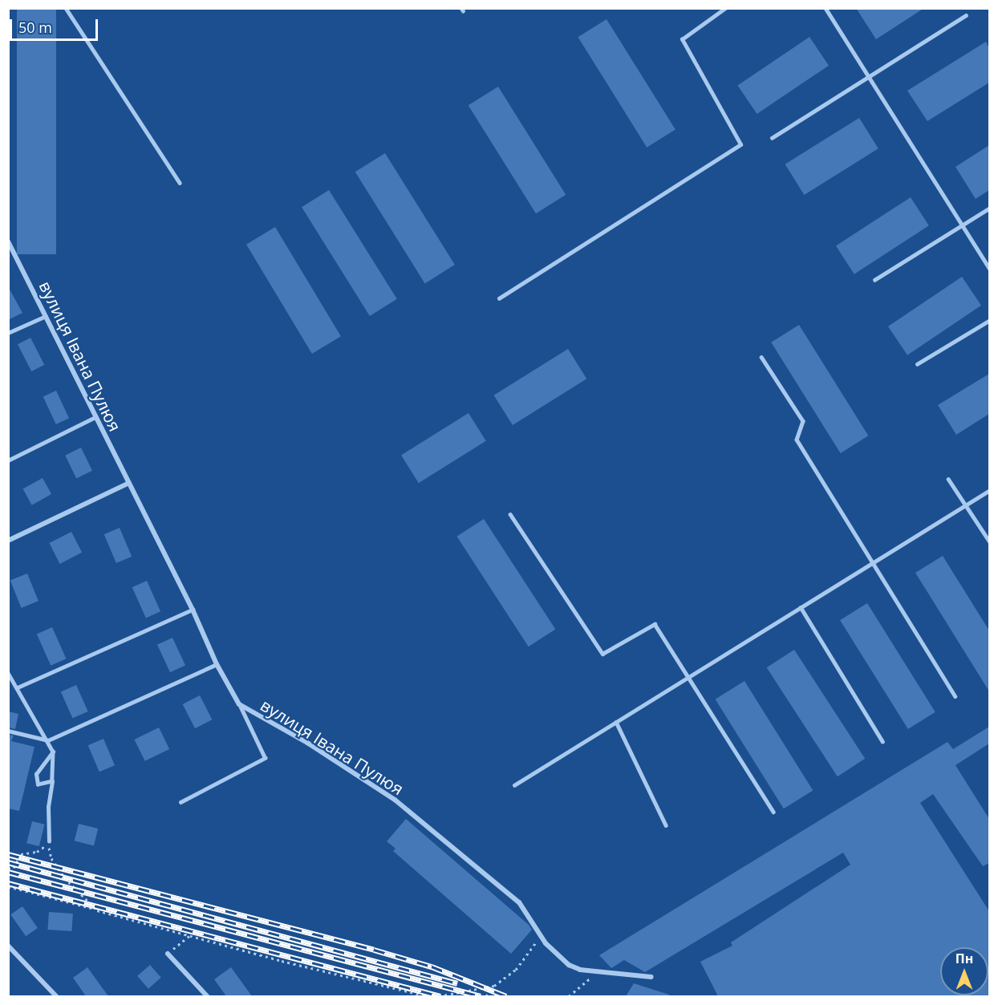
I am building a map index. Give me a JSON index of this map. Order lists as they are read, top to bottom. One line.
{"streets":{"street":["вулиця Івана Пулюя"]},"scale_bar":"50 m","north":"top"}
